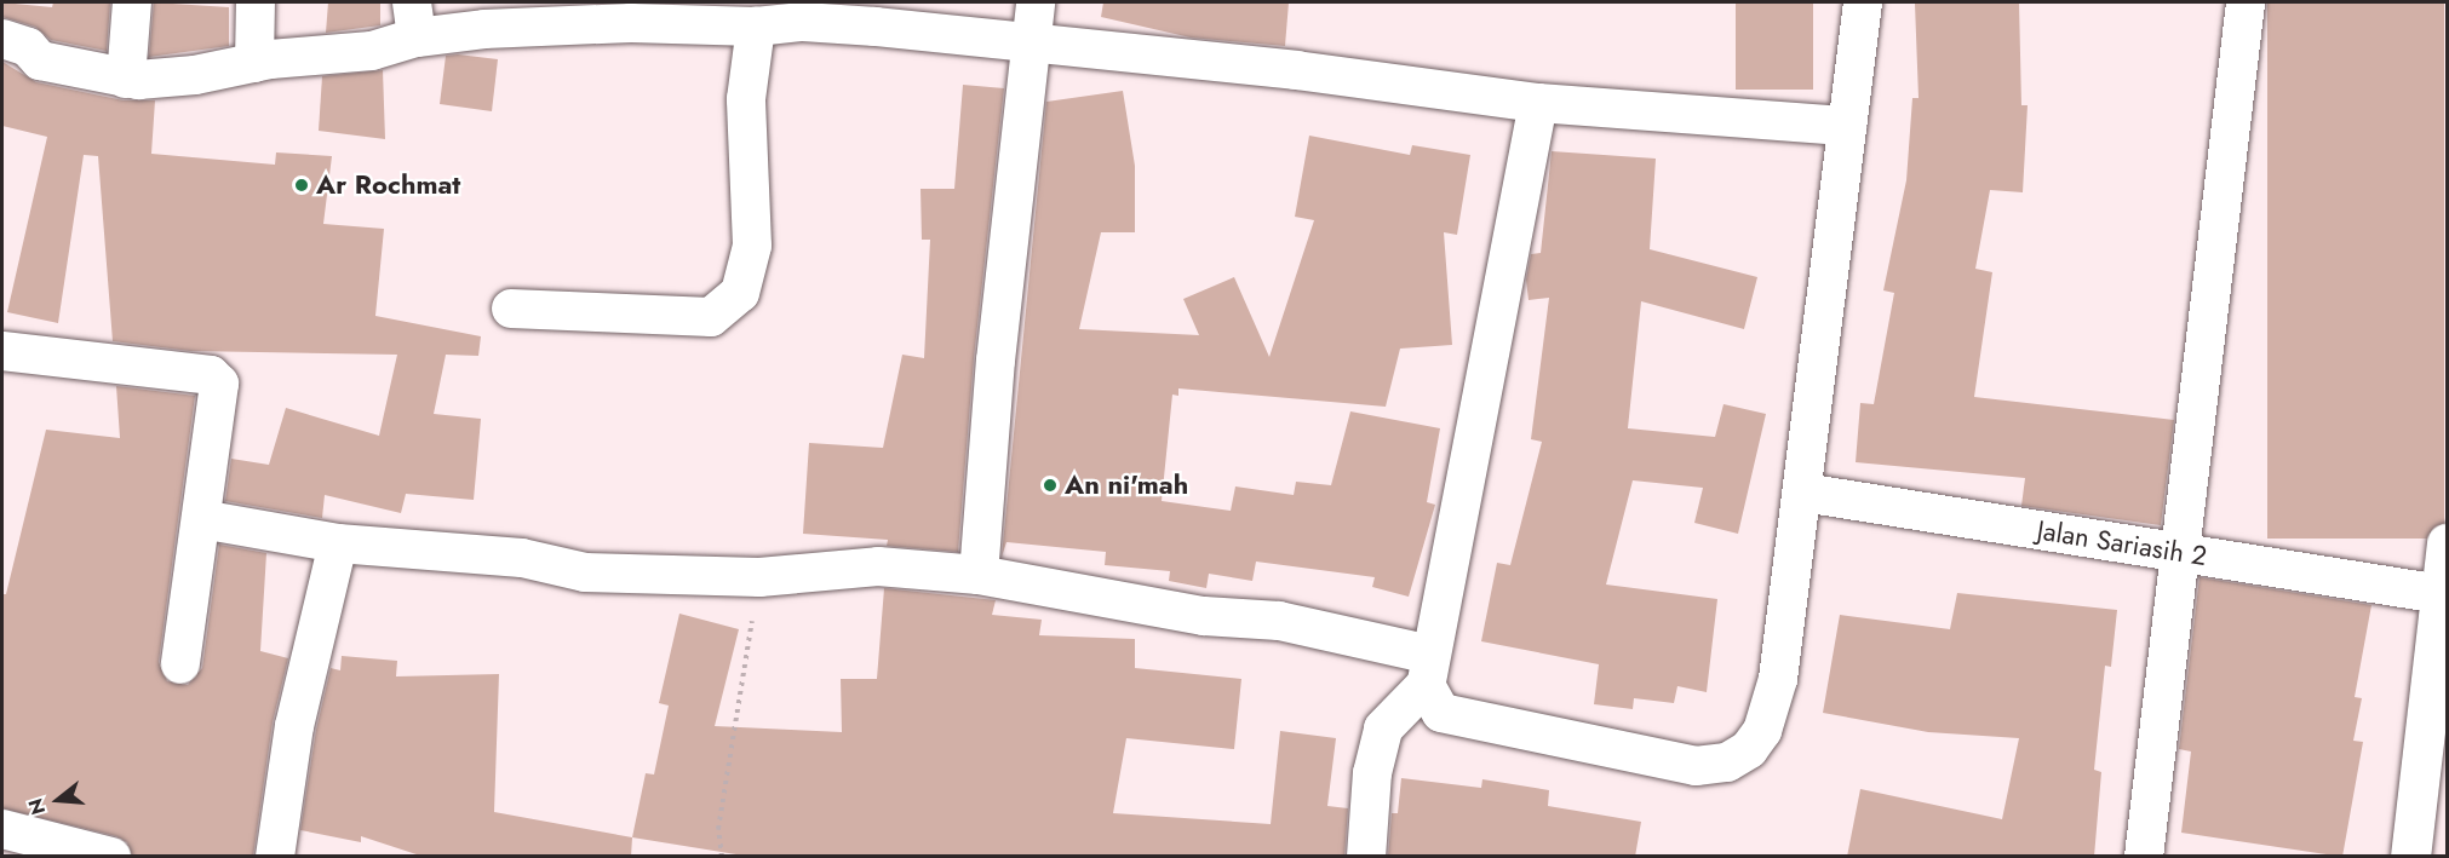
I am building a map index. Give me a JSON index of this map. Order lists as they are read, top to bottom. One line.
{"streets":{"street":["Jalan Sariasih 2"]},"places":["Ar Rochmat","An ni'mah"],"north":"left"}
